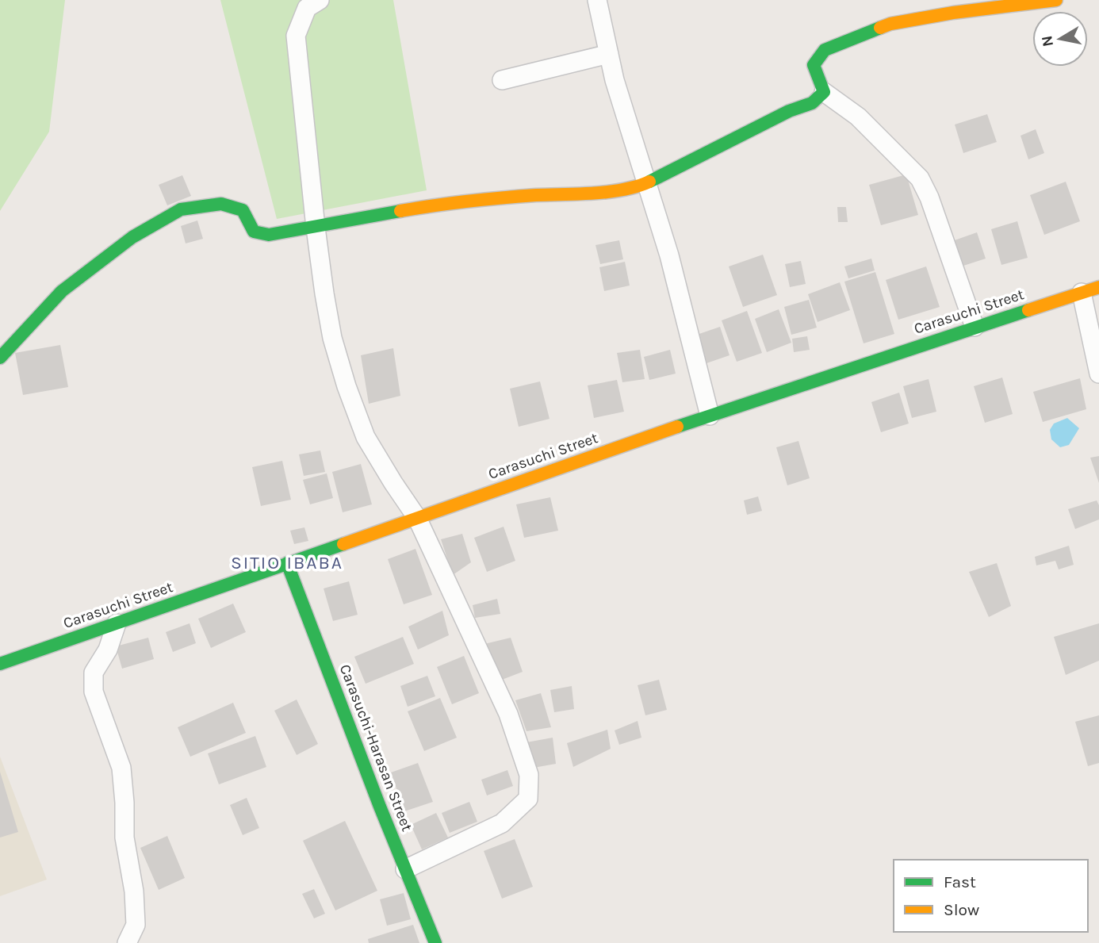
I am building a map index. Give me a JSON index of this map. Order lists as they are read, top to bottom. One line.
{"streets":{"street":["Carasuchi Street","Carasuchi-Harasan Street"]},"crossings":[["Carasuchi Street","Carasuchi-Harasan Street"]],"districts":["SITIO IBABA"],"legend":["Fast","Slow"],"north":"left"}
